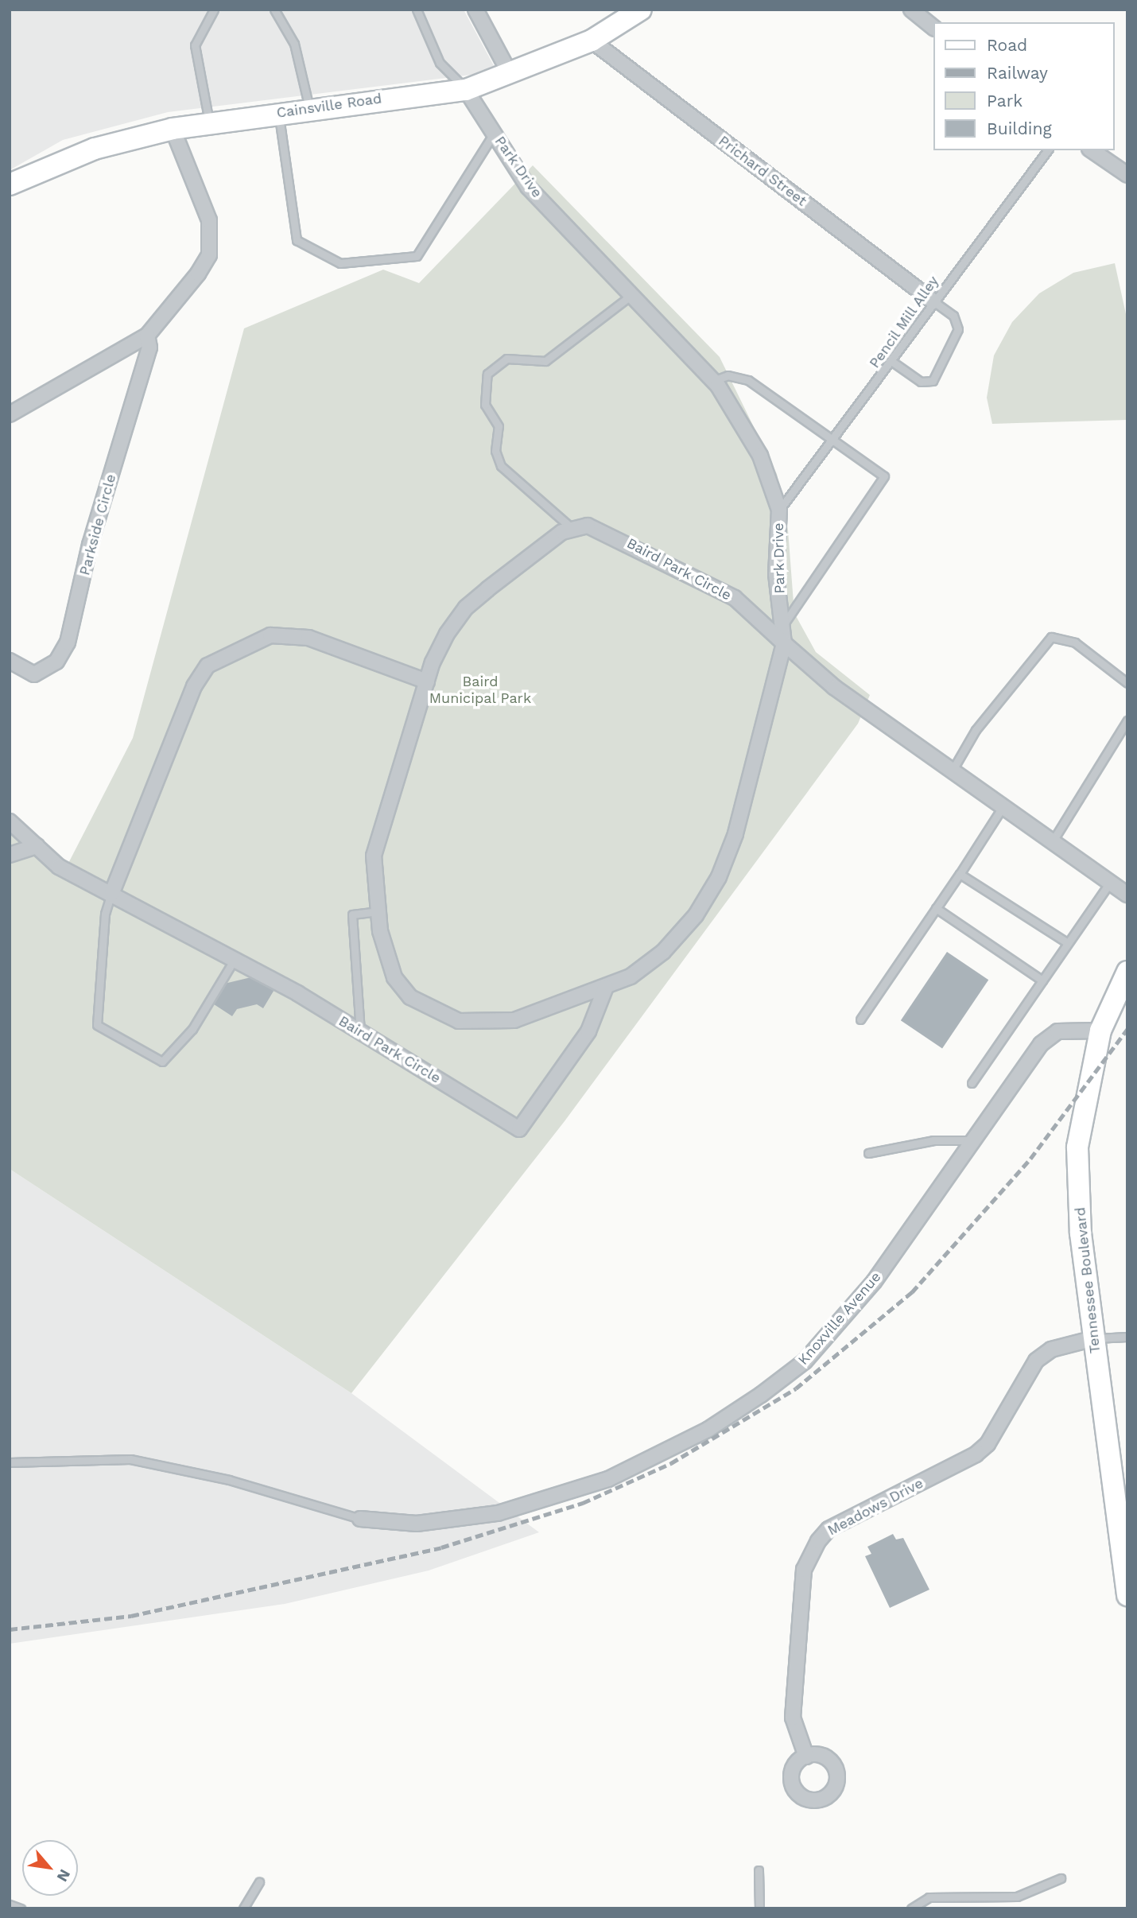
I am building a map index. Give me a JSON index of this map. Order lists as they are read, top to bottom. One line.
{"streets":{"main road":["Cainsville Road","Tennessee Boulevard"],"street":["Park Drive","Prichard Street","Parkside Circle","Baird Park Circle","Knoxville Avenue","Meadows Drive"],"lane":["Pencil Mill Alley"]},"crossings":[["Cainsville Road","Park Drive"],["Cainsville Road","Prichard Street"],["Park Drive","Pencil Mill Alley"],["Park Drive","Baird Park Circle"],["Prichard Street","Pencil Mill Alley"],["Tennessee Boulevard","Knoxville Avenue"],["Tennessee Boulevard","Meadows Drive"]],"parks":["Baird Municipal Park"],"legend":["Road","Railway","Park","Building"],"north":"bottom right"}
